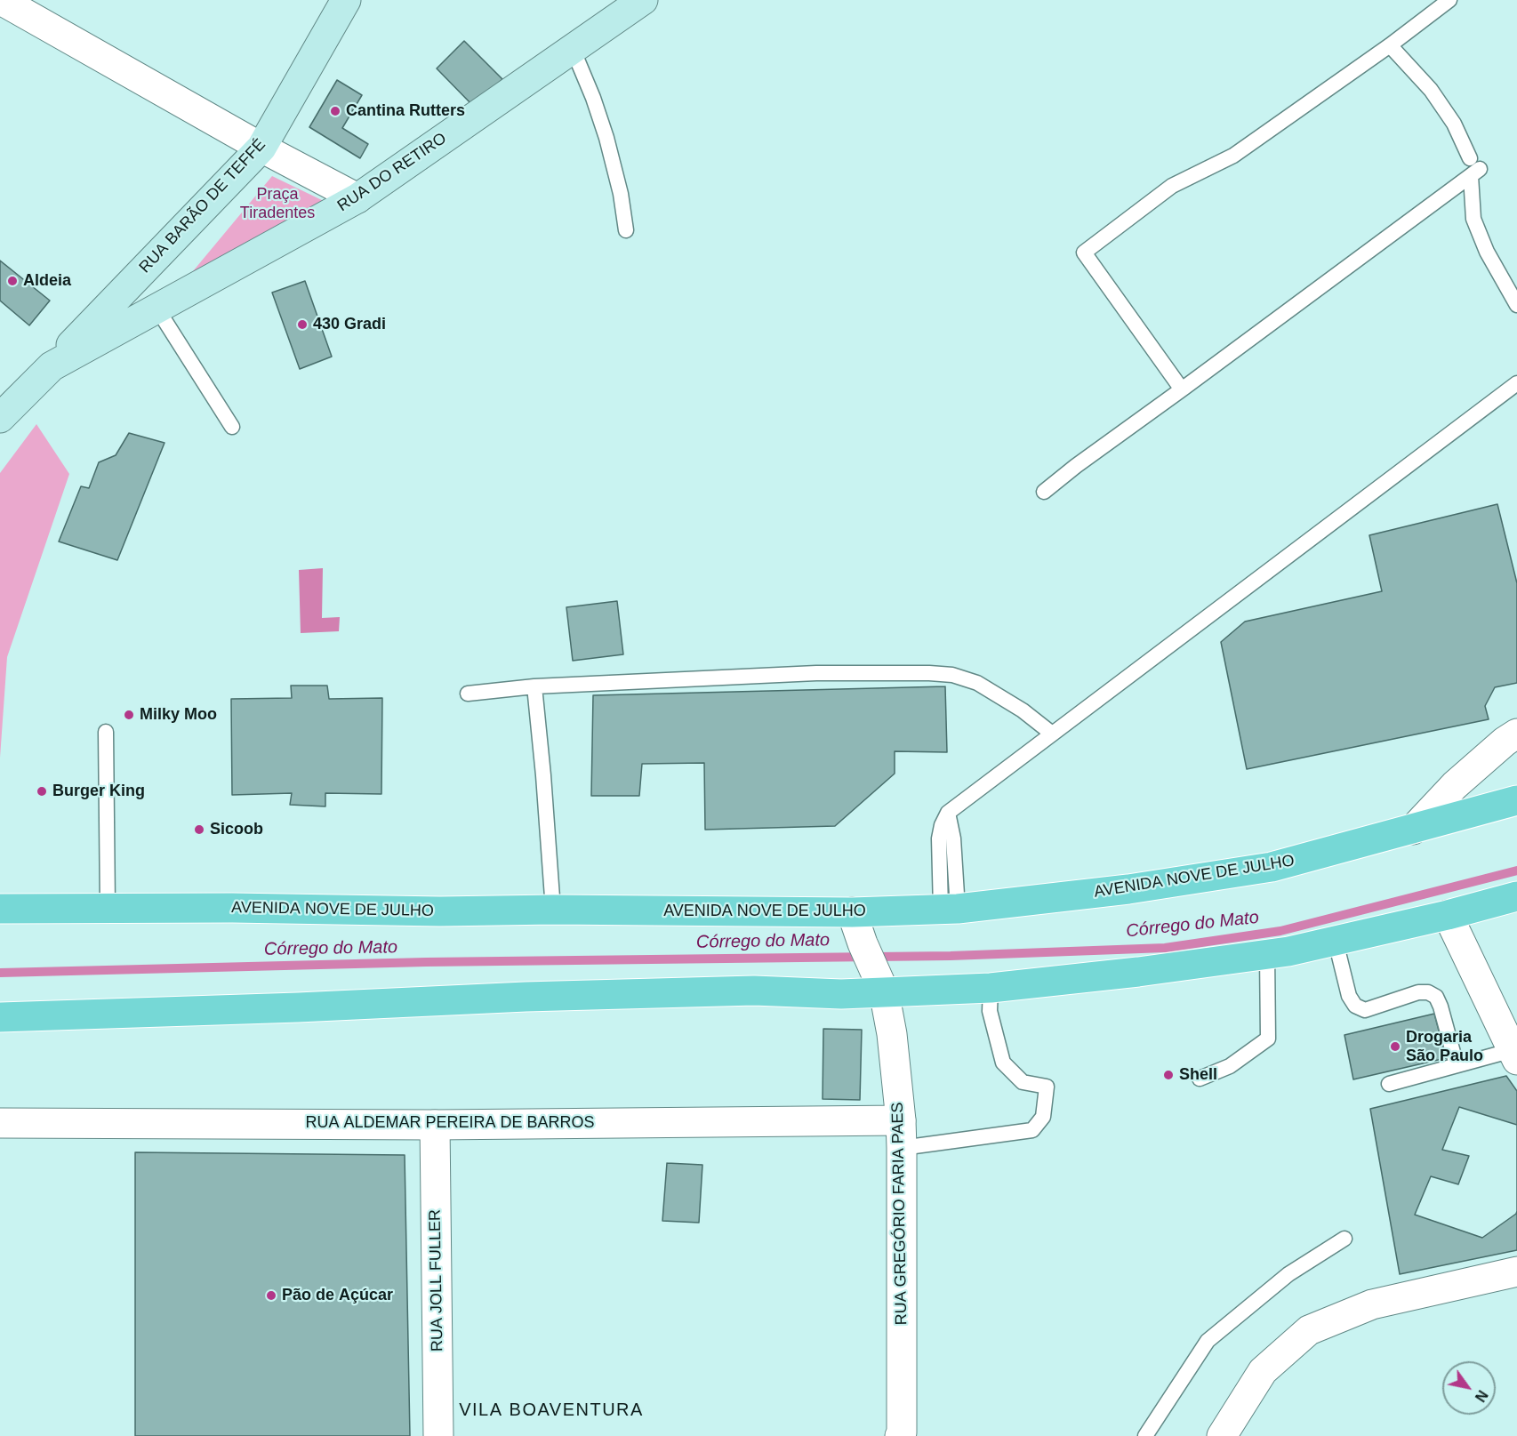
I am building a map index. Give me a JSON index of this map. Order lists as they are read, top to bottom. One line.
{"streets":{"main road":["RUA DO RETIRO","RUA BARÃO DE TEFFÉ","AVENIDA NOVE DE JULHO"],"street":["RUA ALDEMAR PEREIRA DE BARROS","RUA GREGÓRIO FARIA PAES","RUA JOLL FULLER"]},"crossings":[["RUA DO RETIRO","RUA BARÃO DE TEFFÉ"],["AVENIDA NOVE DE JULHO","RUA GREGÓRIO FARIA PAES"],["RUA ALDEMAR PEREIRA DE BARROS","RUA GREGÓRIO FARIA PAES"],["RUA ALDEMAR PEREIRA DE BARROS","RUA JOLL FULLER"]],"districts":["VILA BOAVENTURA"],"water":["Córrego do Mato"],"parks":["Praça Tiradentes"],"places":["Cantina Rutters","Aldeia","430 Gradi","Milky Moo","Burger King","Sicoob","Drogaria São Paulo","Shell","Pão de Açúcar"],"north":"bottom right"}
